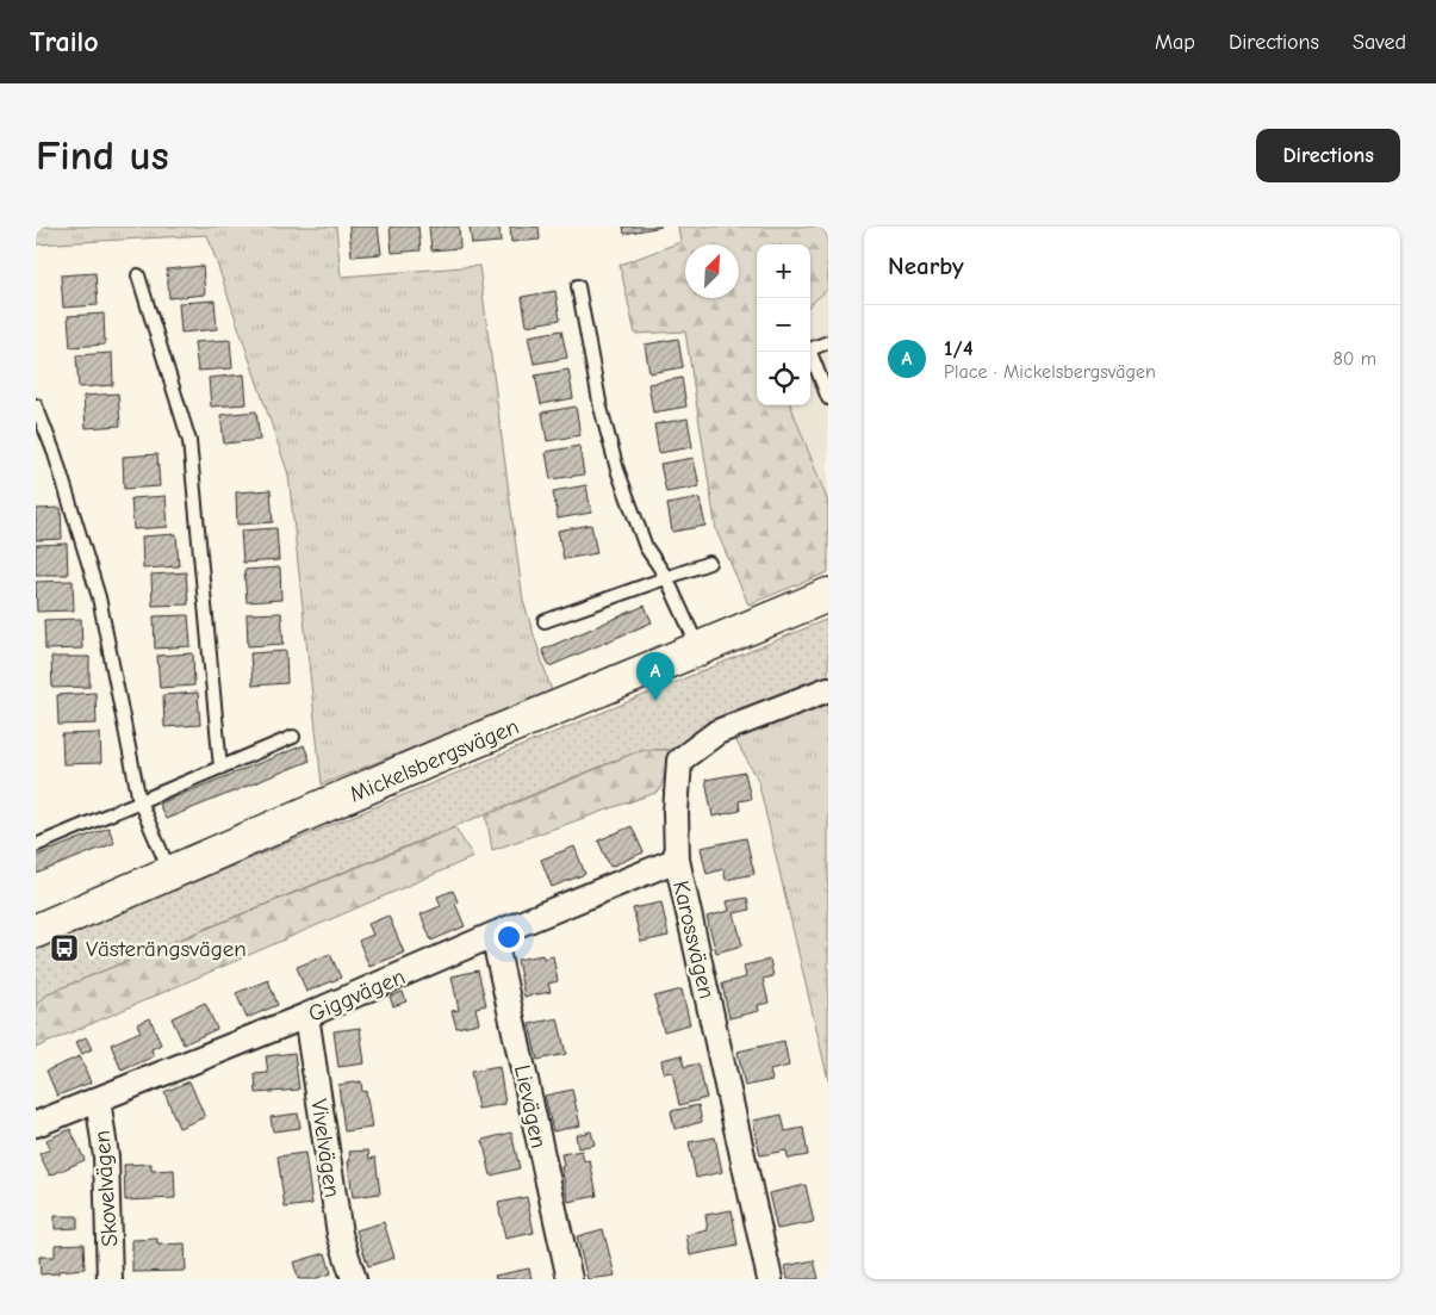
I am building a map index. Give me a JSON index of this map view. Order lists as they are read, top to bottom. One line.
{"streets":{"main road":["Mickelsbergsvägen"],"street":["Karossvägen","Giggvägen","Lievägen","Vivelvägen","Skovelvägen"]},"crossings":[["Karossvägen","Giggvägen"],["Giggvägen","Lievägen"],["Giggvägen","Vivelvägen"],["Giggvägen","Skovelvägen"]],"places":{"bus stop":["Västerängsvägen"]},"north":"top right","page":{"header":"Trailo","nav":["Map","Directions","Saved"],"buttons":"Directions","title":"Find us","heading":"Nearby","map_buttons":["+","−"],"list":[{"mark":"A","name":"1/4","note":"Place · Mickelsbergsvägen","value":"80 m"}],"pins":"A"}}
